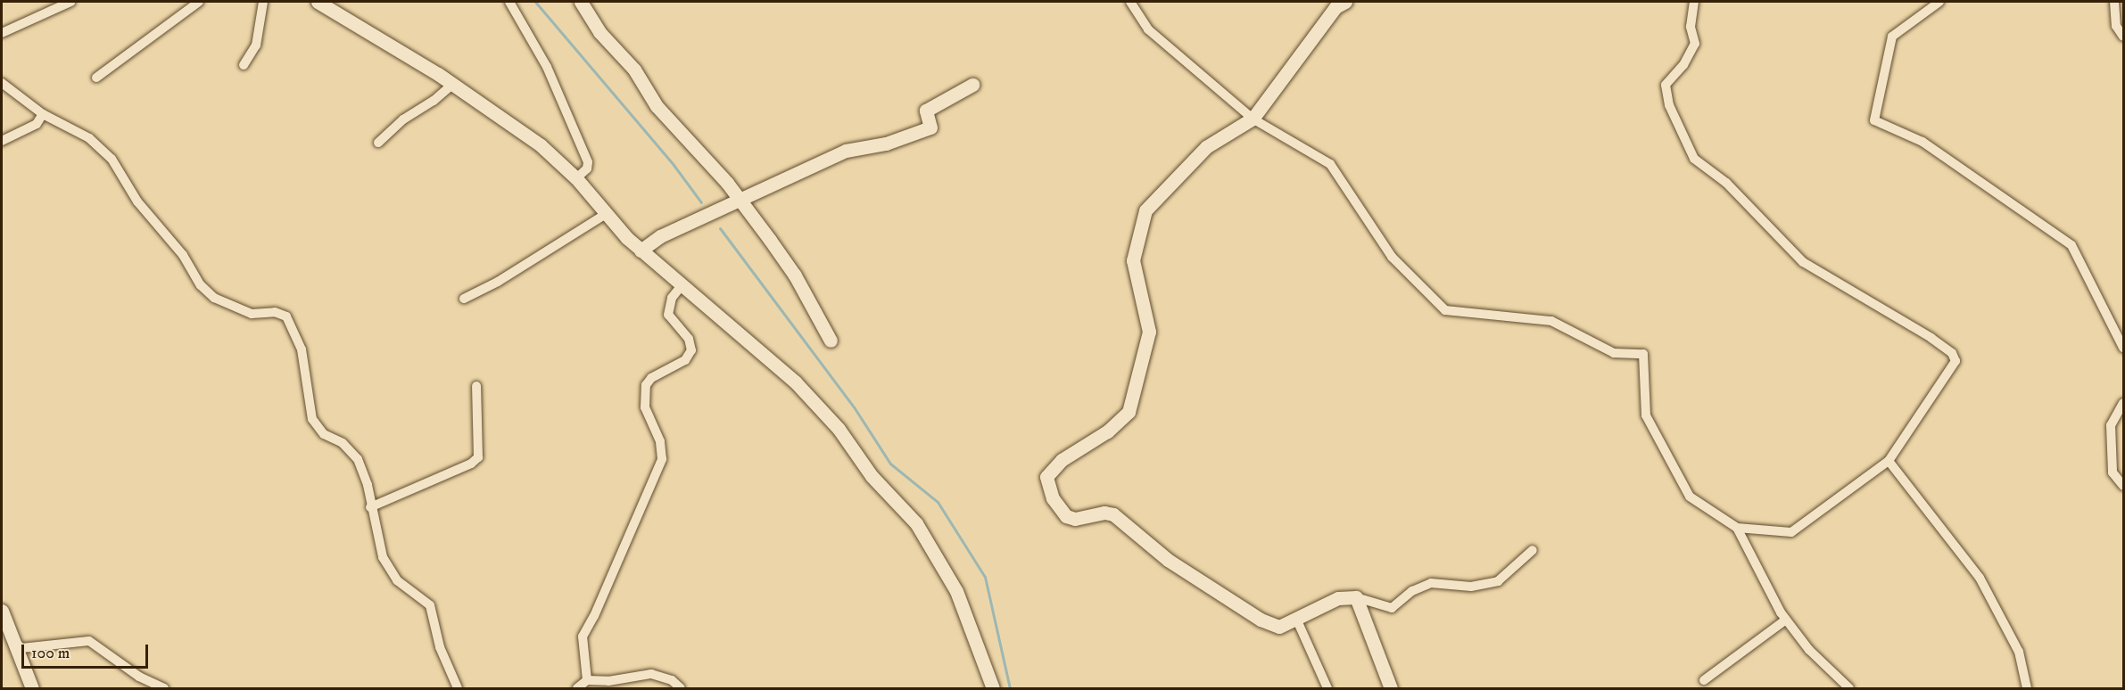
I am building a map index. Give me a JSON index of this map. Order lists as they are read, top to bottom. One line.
{"scale_bar":"100 m"}
